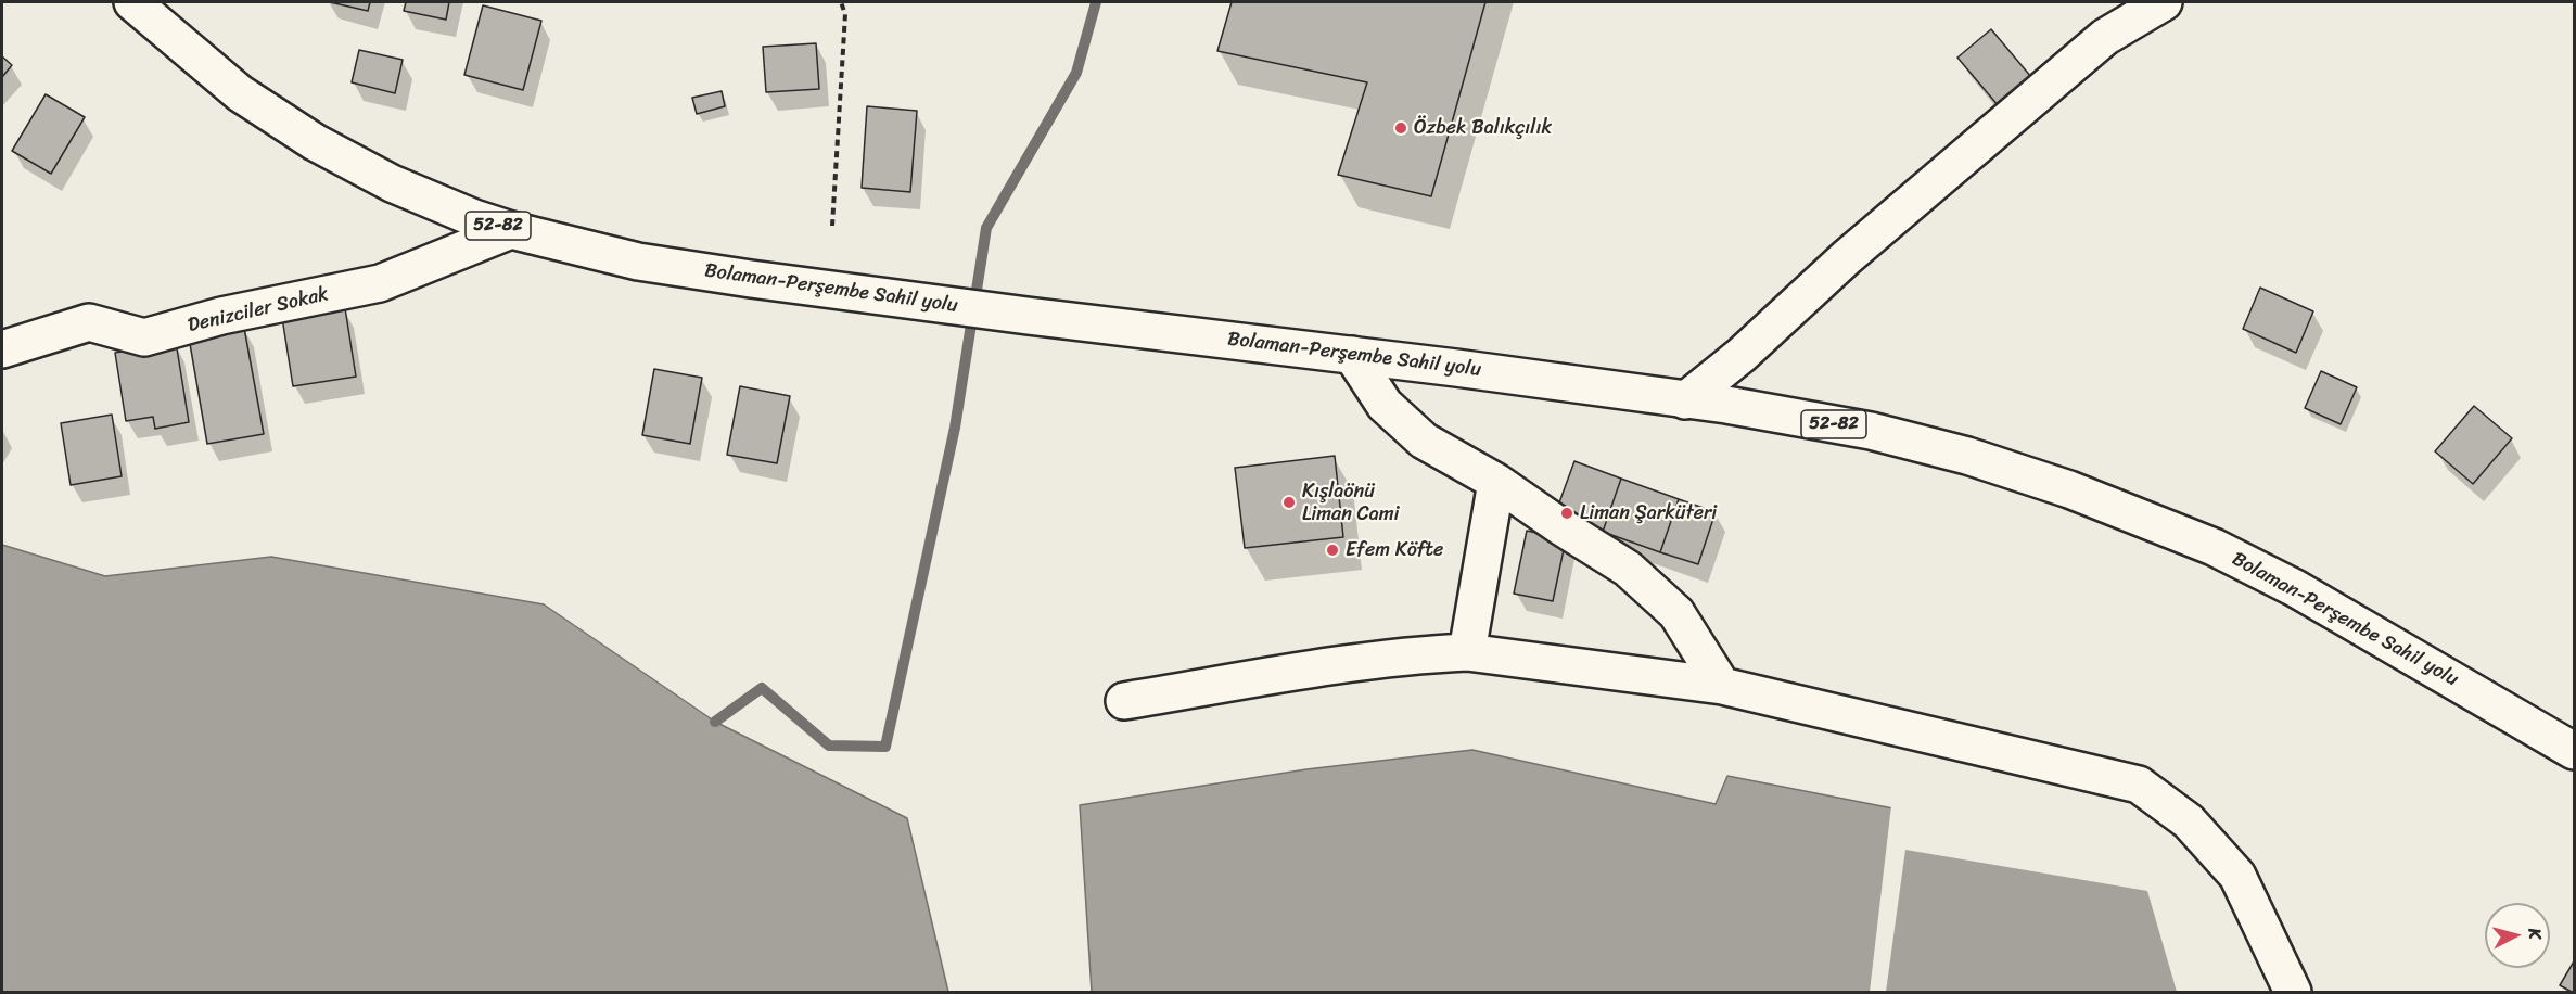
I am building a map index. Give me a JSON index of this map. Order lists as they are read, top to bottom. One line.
{"streets":{"main road":["52-82","Bolaman-Perşembe Sahil yolu","Denizciler Sokak"]},"crossings":[["Bolaman-Perşembe Sahil yolu","Denizciler Sokak"]],"places":["Özbek Balıkçılık","Kışlaönü Liman Cami","Liman Şarküteri","Efem Köfte"],"north":"right"}
